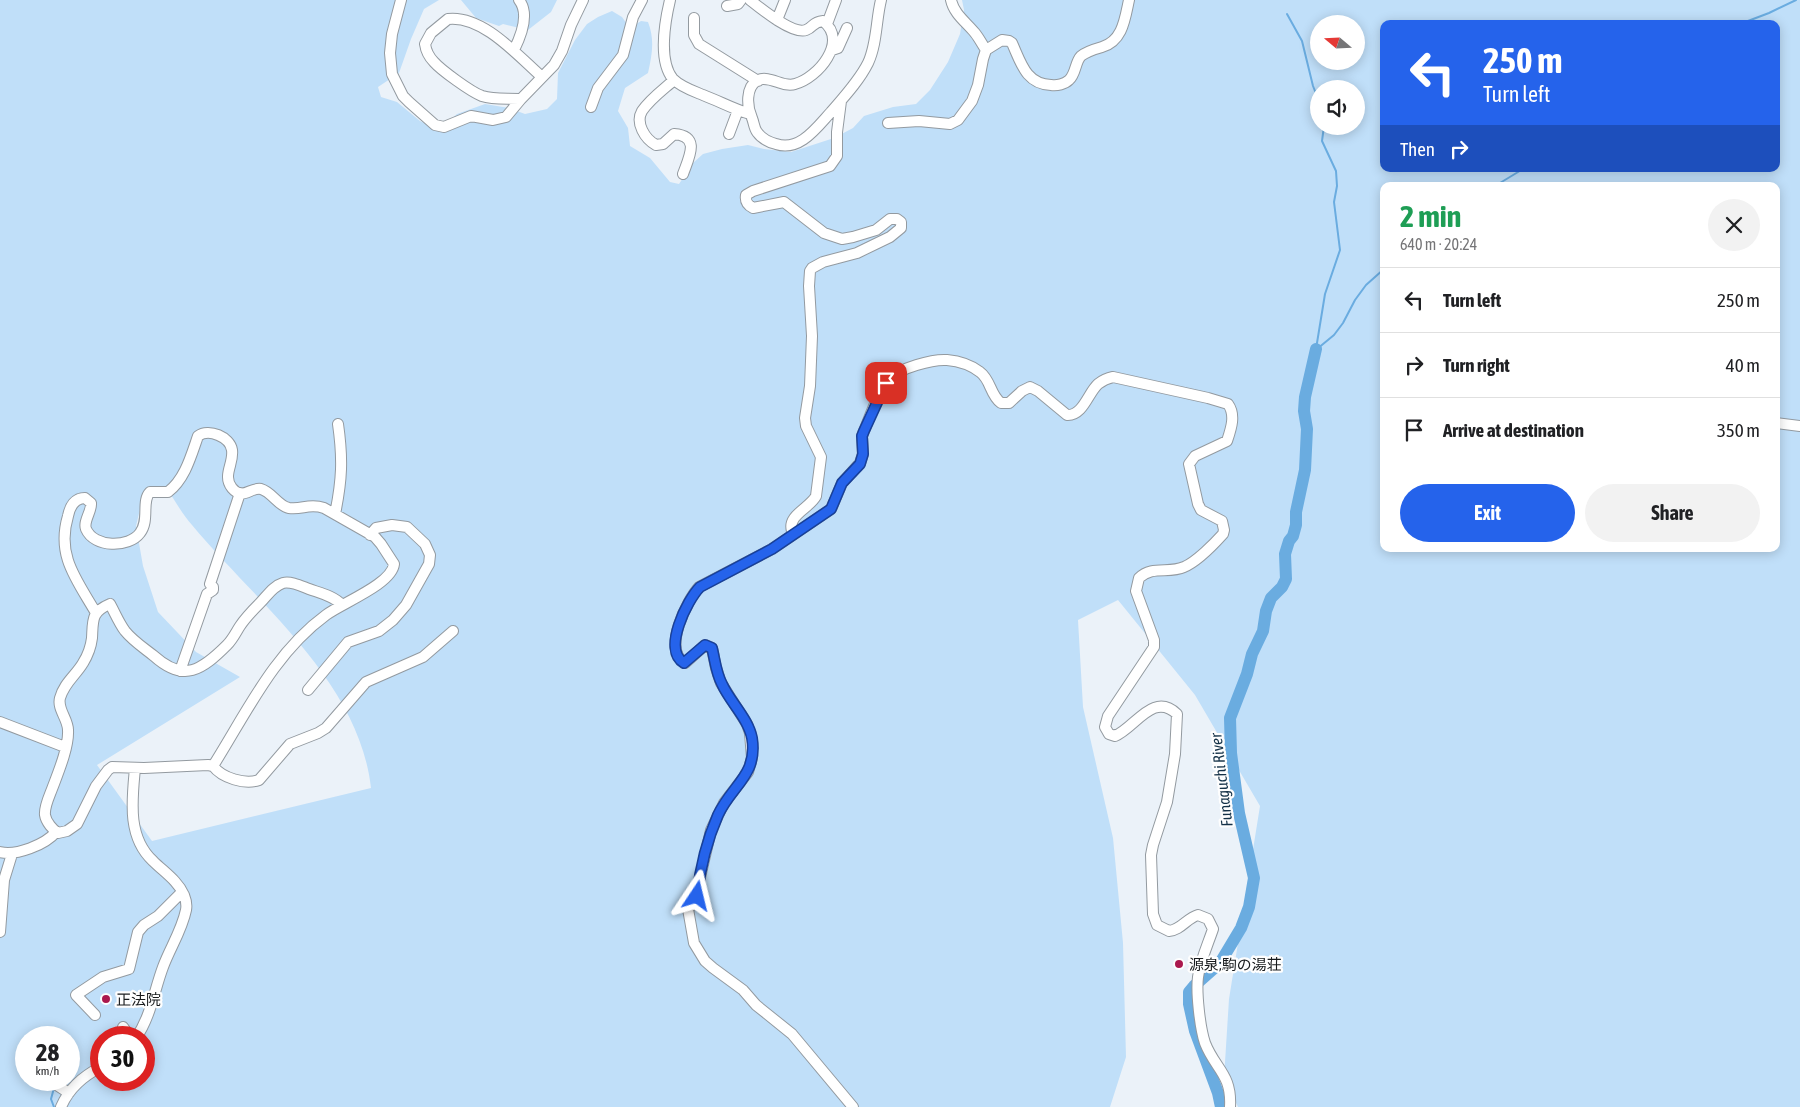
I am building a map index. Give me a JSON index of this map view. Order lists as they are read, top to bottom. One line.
{"water":["Funaguchi River"],"places":["源泉;駒の湯荘","正法院"],"north":"left","page":{"turn":["250 m","Turn left"],"then":"Then","heading":["2 min","640 m · 20:24"],"list":[{"name":"Turn left","value":"250 m"},{"name":"Turn right","value":"40 m"},{"name":"Arrive at destination","value":"350 m"}],"buttons":["Exit","Share"],"speed":"28 km/h","limit":"30"}}
